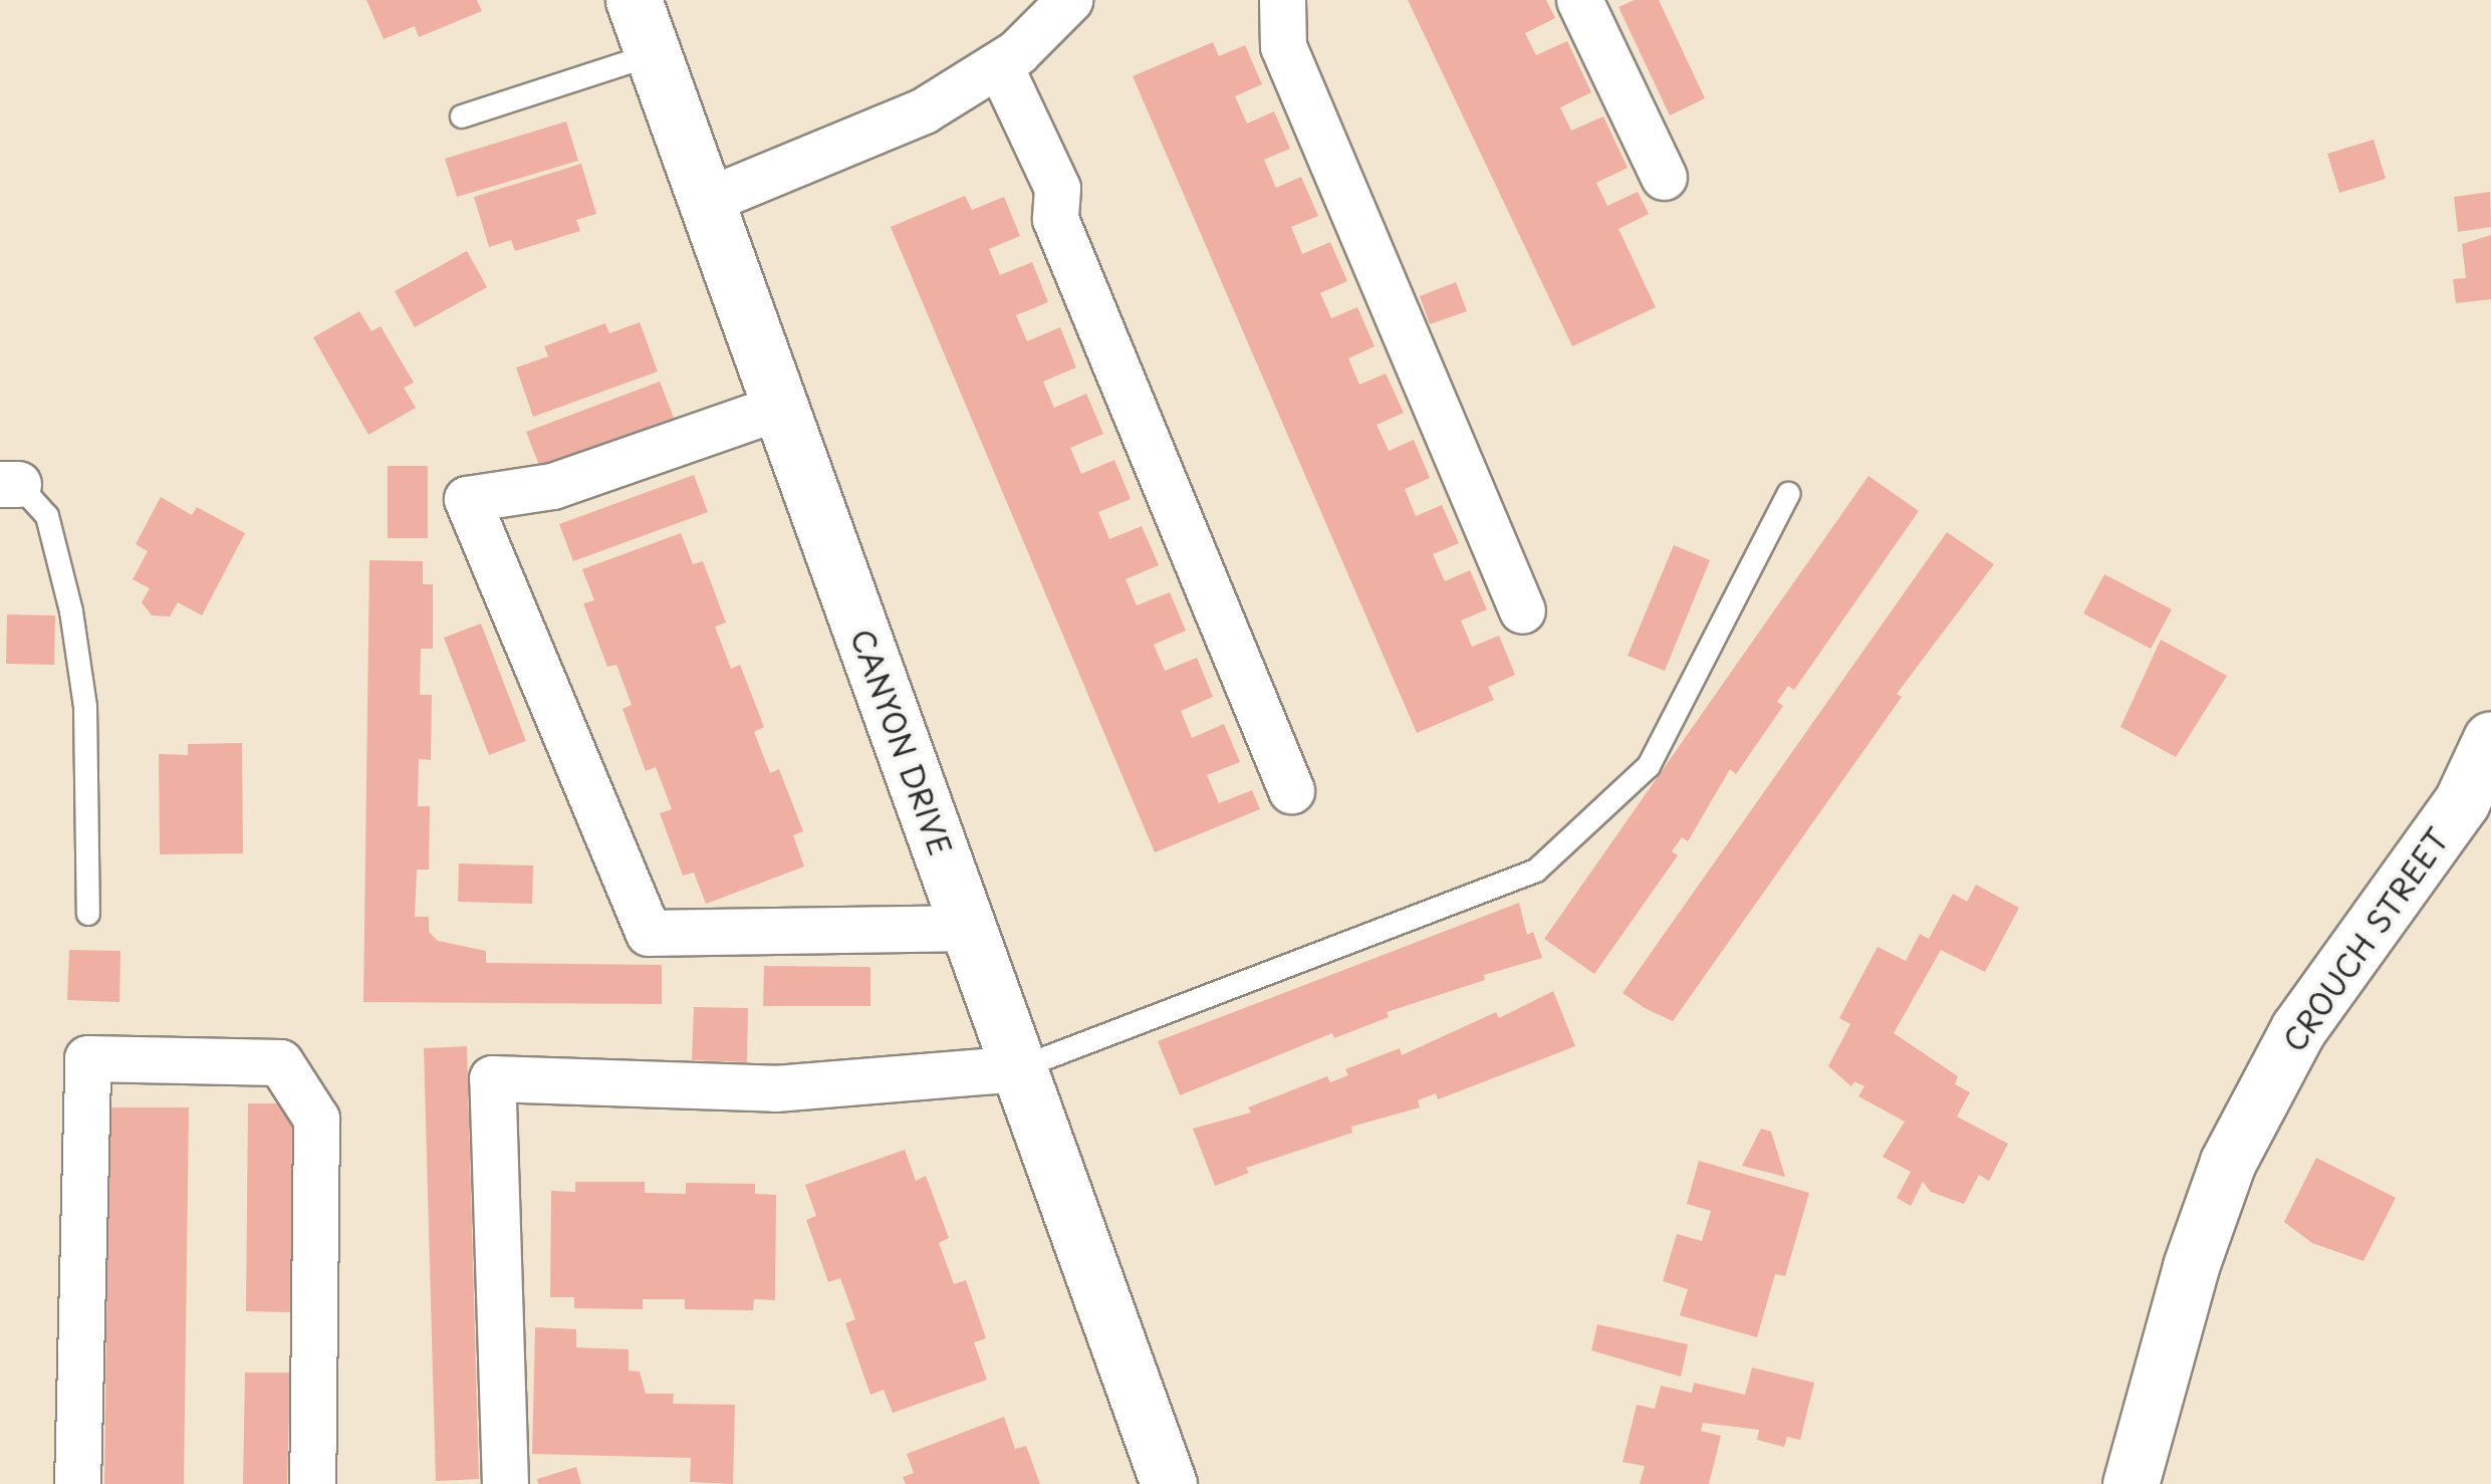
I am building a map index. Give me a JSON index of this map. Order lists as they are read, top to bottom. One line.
{"streets":{"main road":["CANYON DRIVE","CROUCH STREET"]}}
